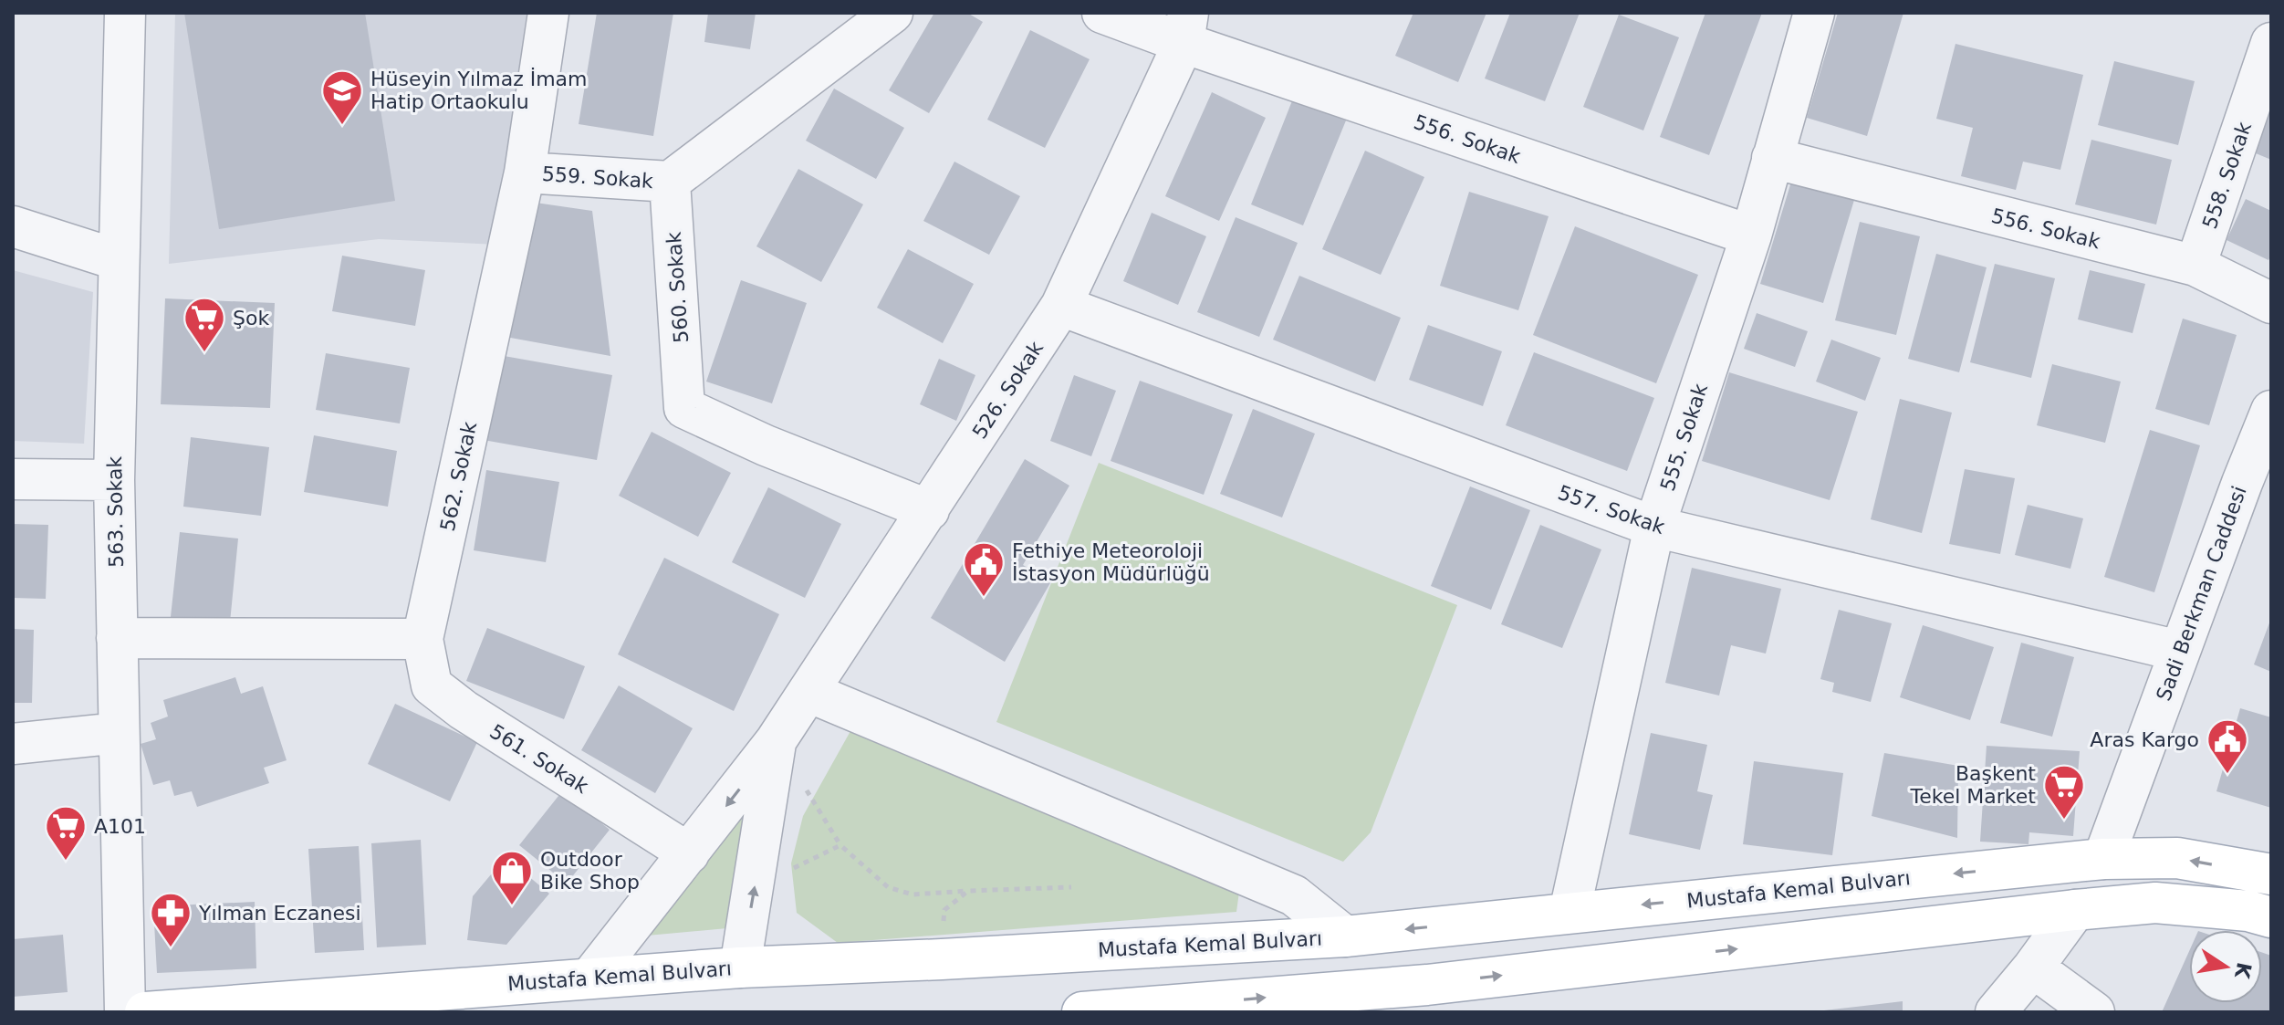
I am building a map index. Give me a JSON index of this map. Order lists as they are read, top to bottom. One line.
{"streets":{"main road":["Mustafa Kemal Bulvarı"],"street":["556. Sokak","558. Sokak","559. Sokak","560. Sokak","526. Sokak","555. Sokak","562. Sokak","557. Sokak","563. Sokak","Sadi Berkman Caddesi","561. Sokak"]},"crossings":[["556. Sokak","558. Sokak"],["556. Sokak","526. Sokak"],["556. Sokak","555. Sokak"],["559. Sokak","560. Sokak"],["559. Sokak","562. Sokak"],["560. Sokak","526. Sokak"],["526. Sokak","557. Sokak"],["526. Sokak","561. Sokak"],["526. Sokak","Mustafa Kemal Bulvarı"],["555. Sokak","557. Sokak"],["555. Sokak","Mustafa Kemal Bulvarı"],["562. Sokak","561. Sokak"],["557. Sokak","Sadi Berkman Caddesi"],["Sadi Berkman Caddesi","Mustafa Kemal Bulvarı"]],"places":{"school or university":["Hüseyin Yılmaz İmam Hatip Ortaokulu"],"supermarket":["Şok","Başkent Tekel Market","A101"],"public building":["Fethiye Meteoroloji İstasyon Müdürlüğü","Aras Kargo"],"shop":["Outdoor Bike Shop"],"pharmacy":["Yılman Eczanesi"]},"north":"right"}
